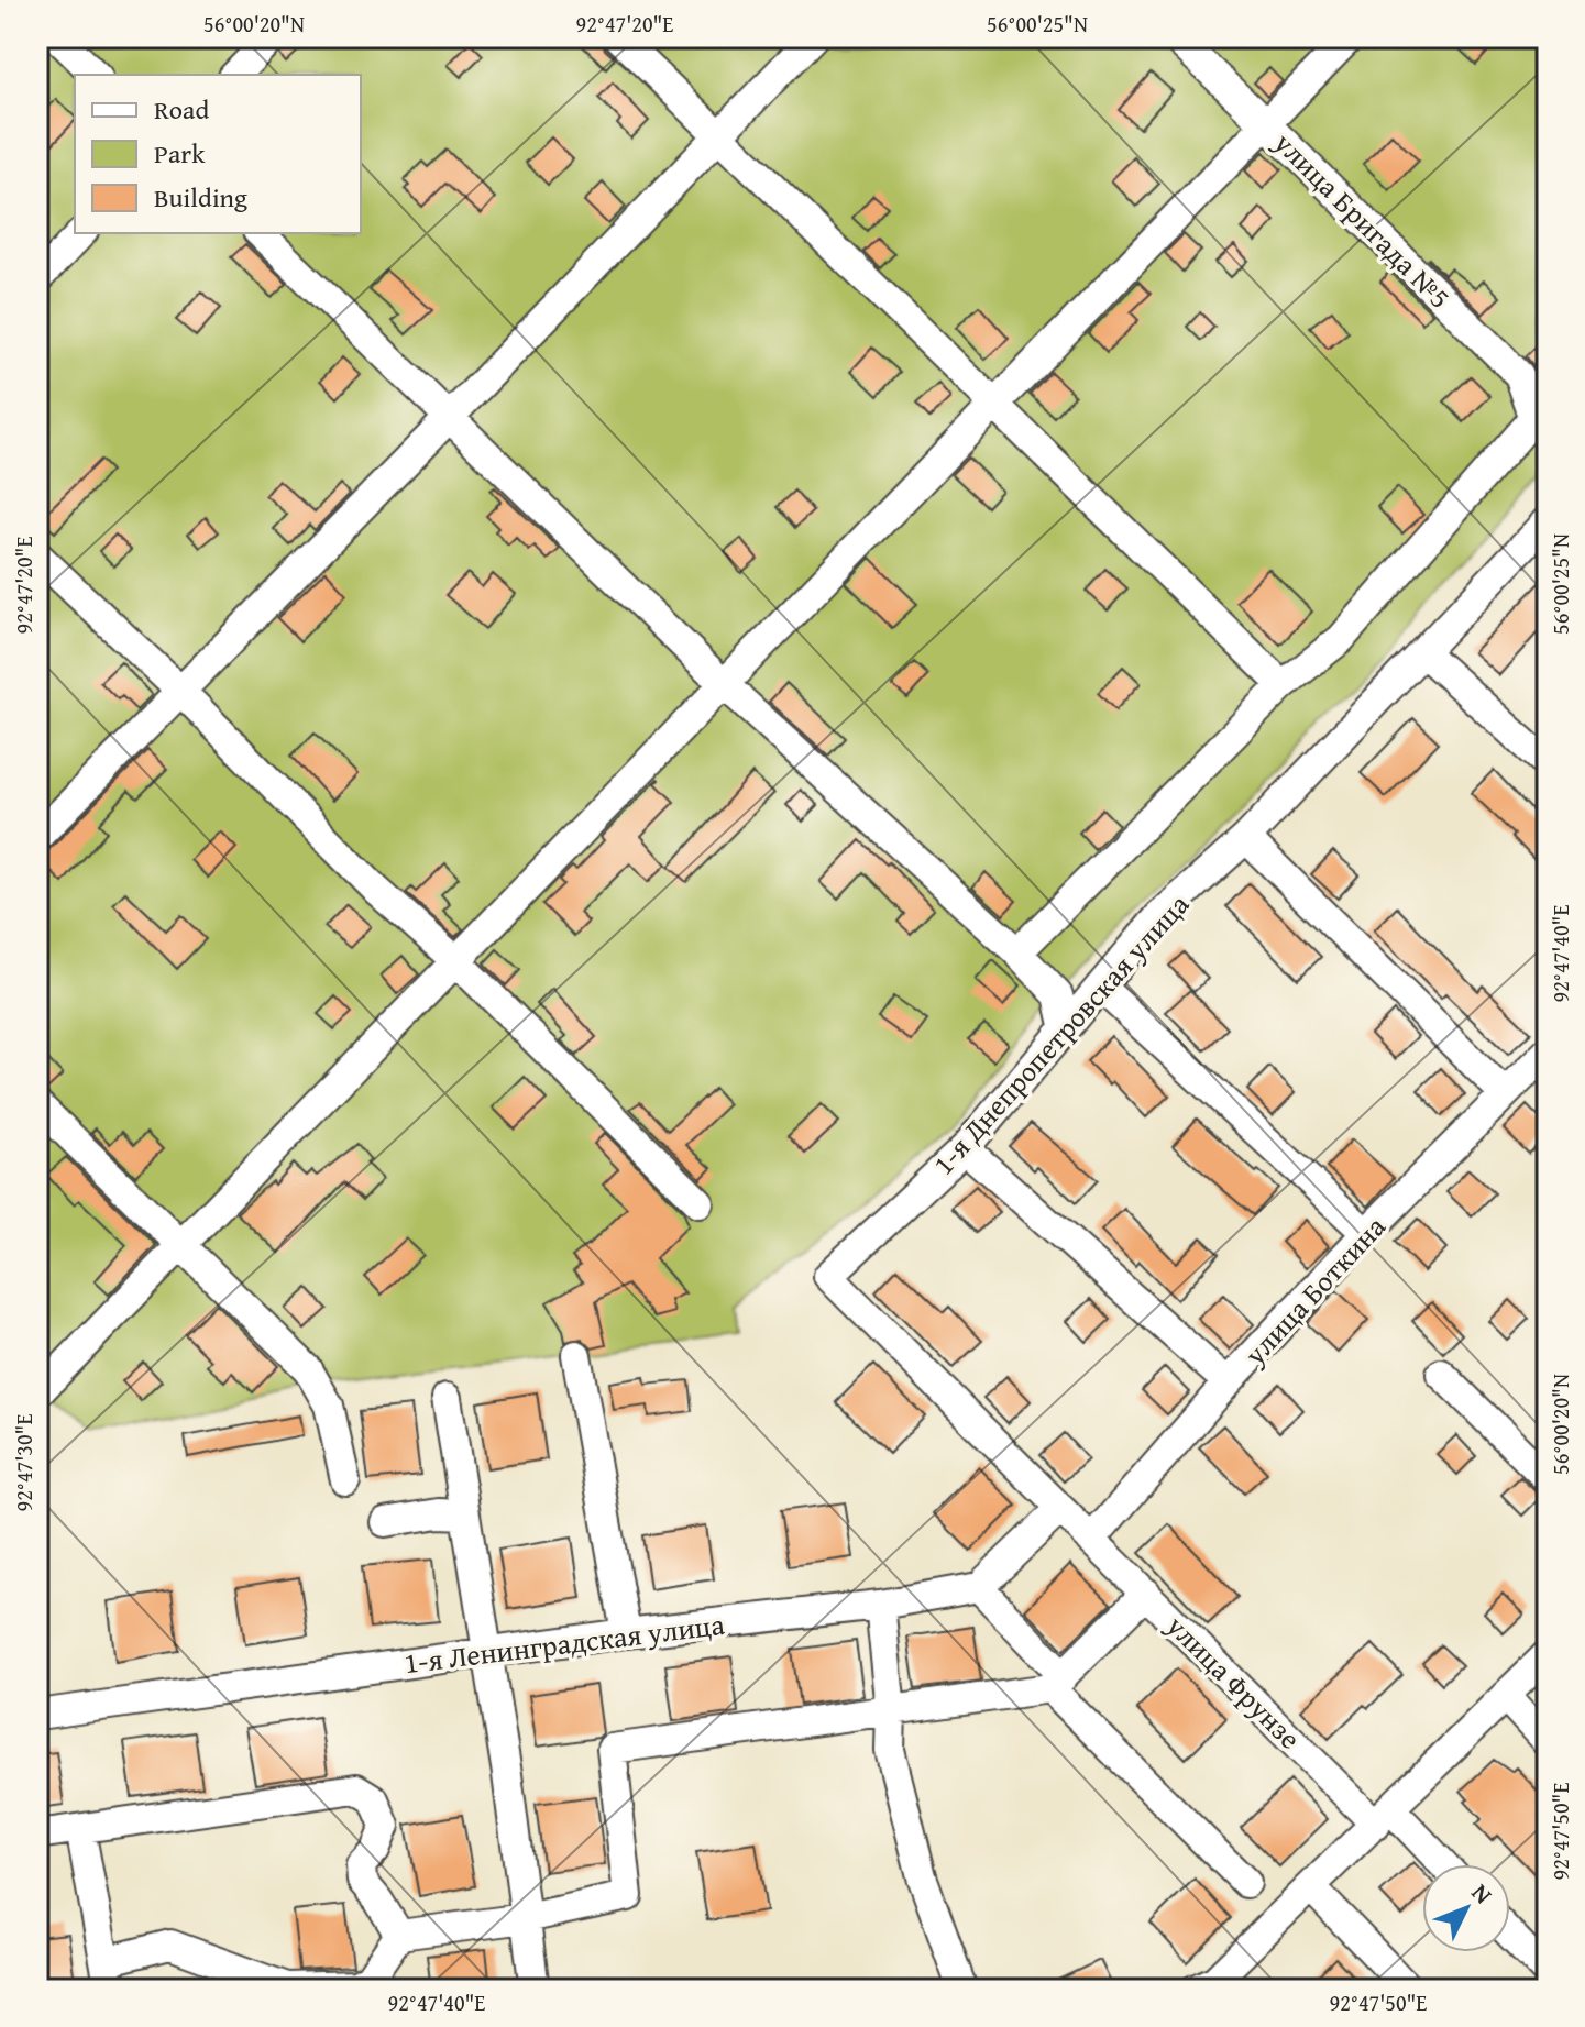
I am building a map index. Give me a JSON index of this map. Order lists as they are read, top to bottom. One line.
{"streets":{"street":["улица Бригада №5","1-я Днепропетровская улица","улица Боткина","1-я Ленинградская улица","улица Фрунзе"]},"crossings":[["1-я Днепропетровская улица","улица Боткина"],["1-я Днепропетровская улица","улица Фрунзе"],["улица Боткина","улица Фрунзе"]],"legend":["Road","Park","Building"],"north":"top right","coordinates":["56°00'20\"N","92°47'20\"E","56°00'25\"N","92°47'40\"E","92°47'30\"E","92°47'50\"E"]}
